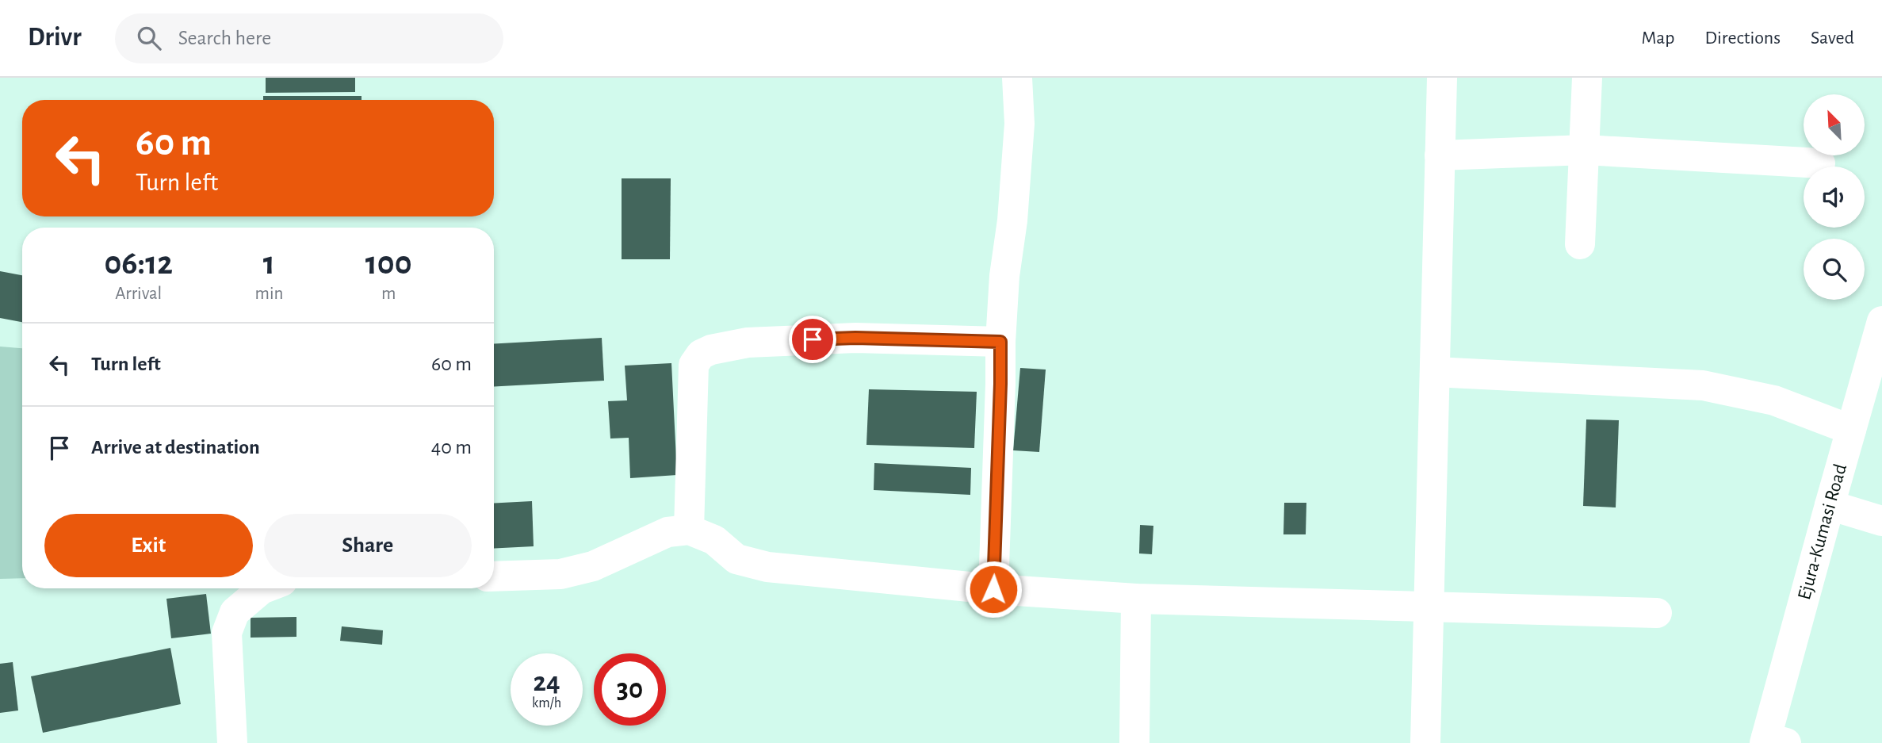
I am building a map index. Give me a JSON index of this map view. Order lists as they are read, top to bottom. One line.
{"streets":{"street":["Ejura-Kumasi Road"]},"north":"top left","page":{"header":"Drivr","search":"Search here","nav":["Map","Directions","Saved"],"turn":["60 m","Turn left"],"eta":["06:12","Arrival","1","min","100","m"],"list":[{"name":"Turn left","value":"60 m"},{"name":"Arrive at destination","value":"40 m"}],"buttons":["Exit","Share"],"speed":"24 km/h","limit":"30"}}
